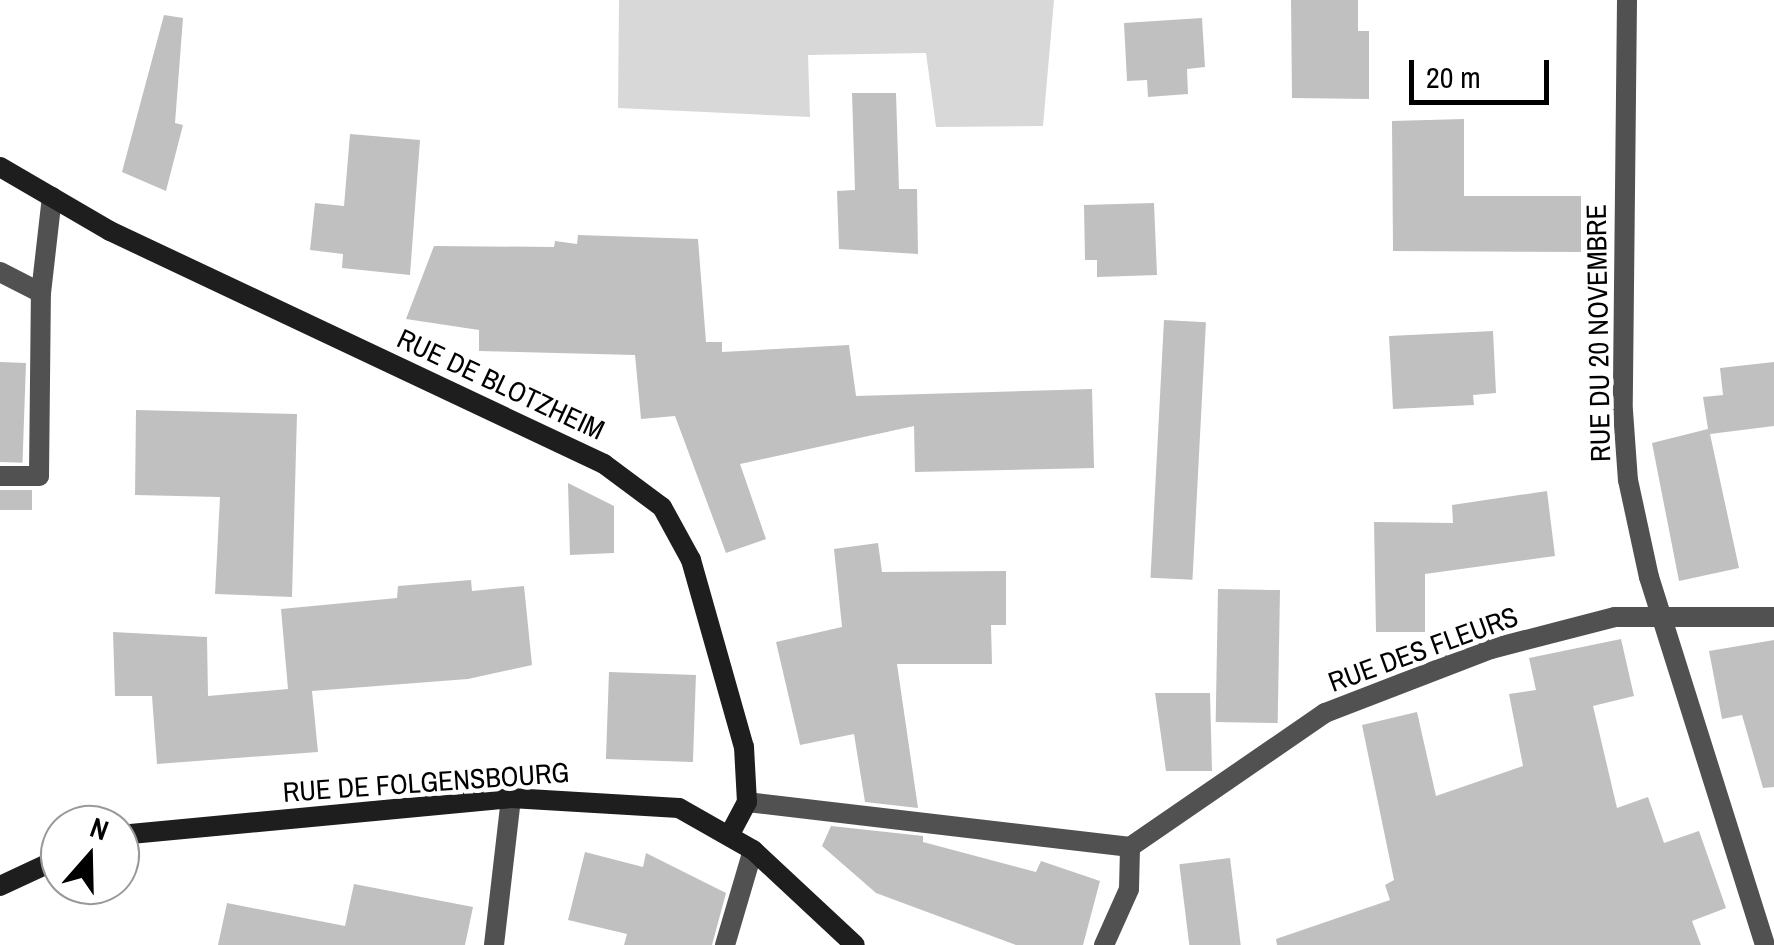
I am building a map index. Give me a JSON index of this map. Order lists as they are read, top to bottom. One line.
{"streets":{"main road":["RUE DE BLOTZHEIM","RUE DE FOLGENSBOURG"],"street":["RUE DU 20 NOVEMBRE","RUE DES FLEURS"]},"crossings":[["RUE DU 20 NOVEMBRE","RUE DES FLEURS"]],"scale_bar":"20 m","north":"top"}
